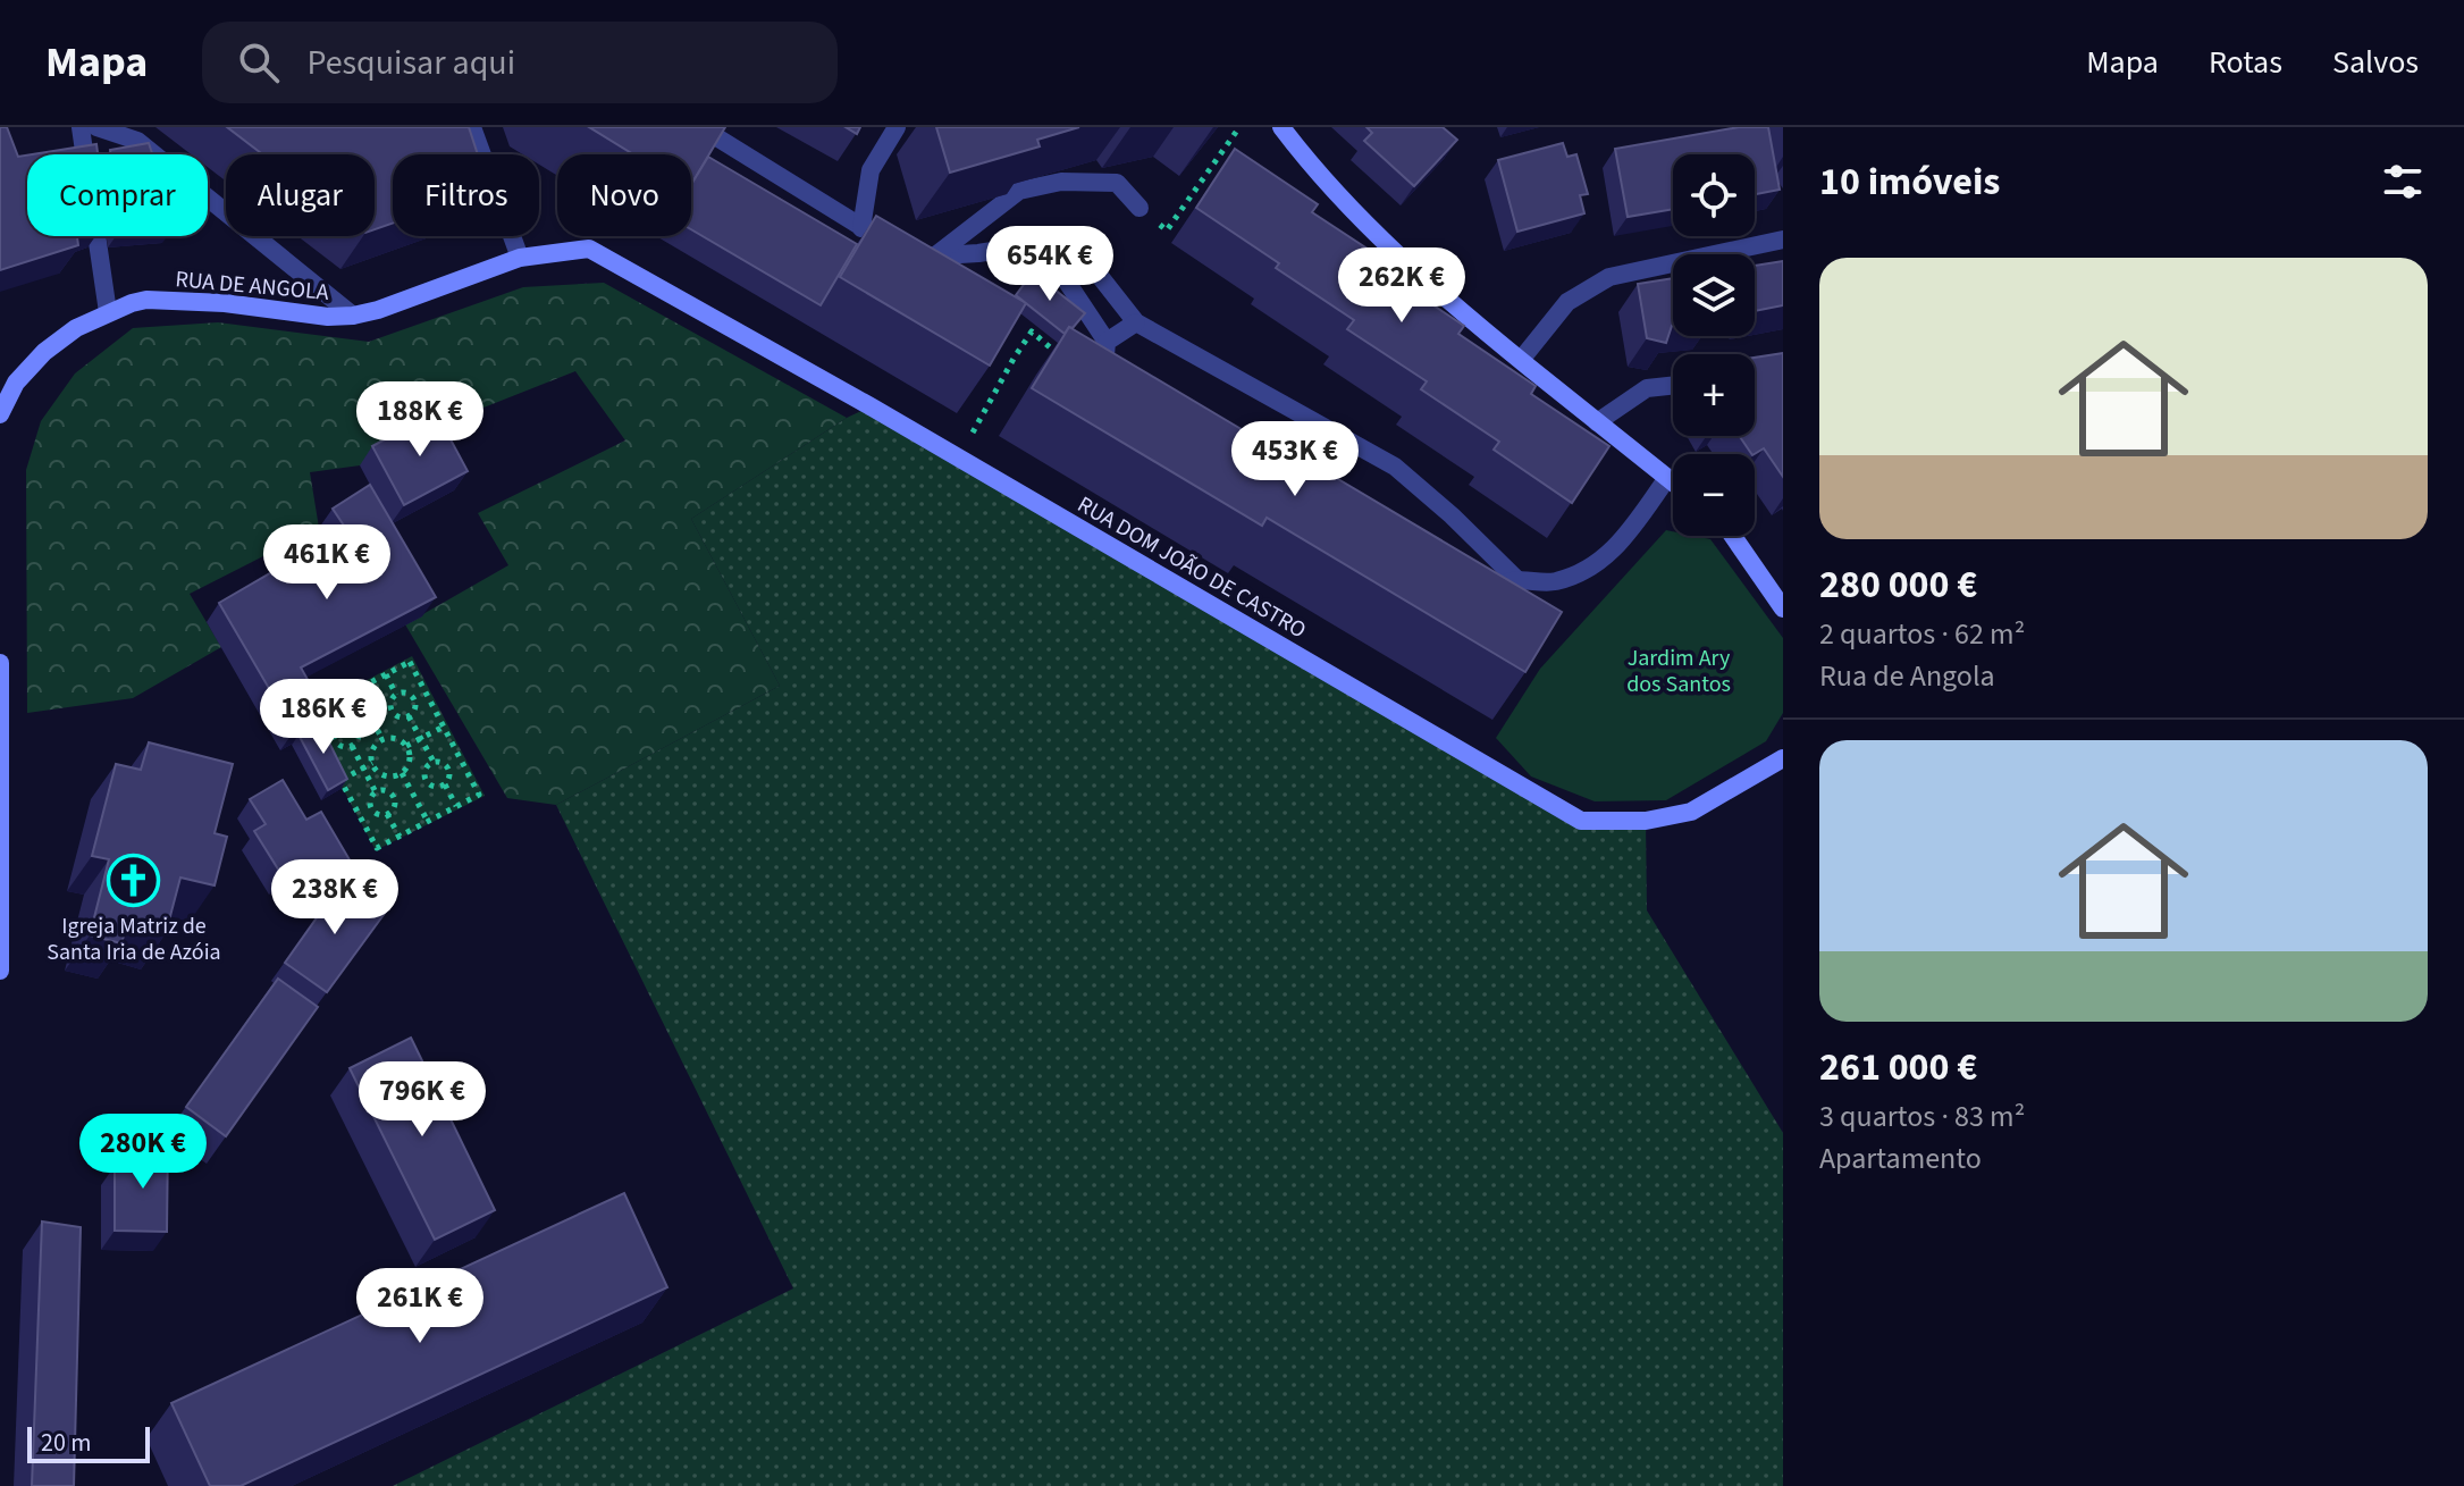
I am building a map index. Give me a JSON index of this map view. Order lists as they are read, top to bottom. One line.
{"streets":{"street":["RUA DE ANGOLA","RUA DOM JOÃO DE CASTRO"]},"crossings":[["RUA DE ANGOLA","RUA DOM JOÃO DE CASTRO"]],"parks":["Jardim Ary dos Santos"],"places":{"church":["Igreja Matriz de Santa Iria de Azóia"]},"scale_bar":"20 m","page":{"header":"Mapa","search":"Pesquisar aqui","nav":["Mapa","Rotas","Salvos"],"heading":"10 imóveis","map_buttons":["+","−"],"chip":["Comprar","Alugar","Filtros","Novo"],"price":["654K €","262K €","188K €","453K €","461K €","186K €","238K €","796K €","280K €","261K €"],"list":[{"name":"280 000 €","note":"2 quartos · 62 m² · Rua de Angola"},{"name":"261 000 €","note":"3 quartos · 83 m² · Apartamento"}],"scale":"20 m"}}
